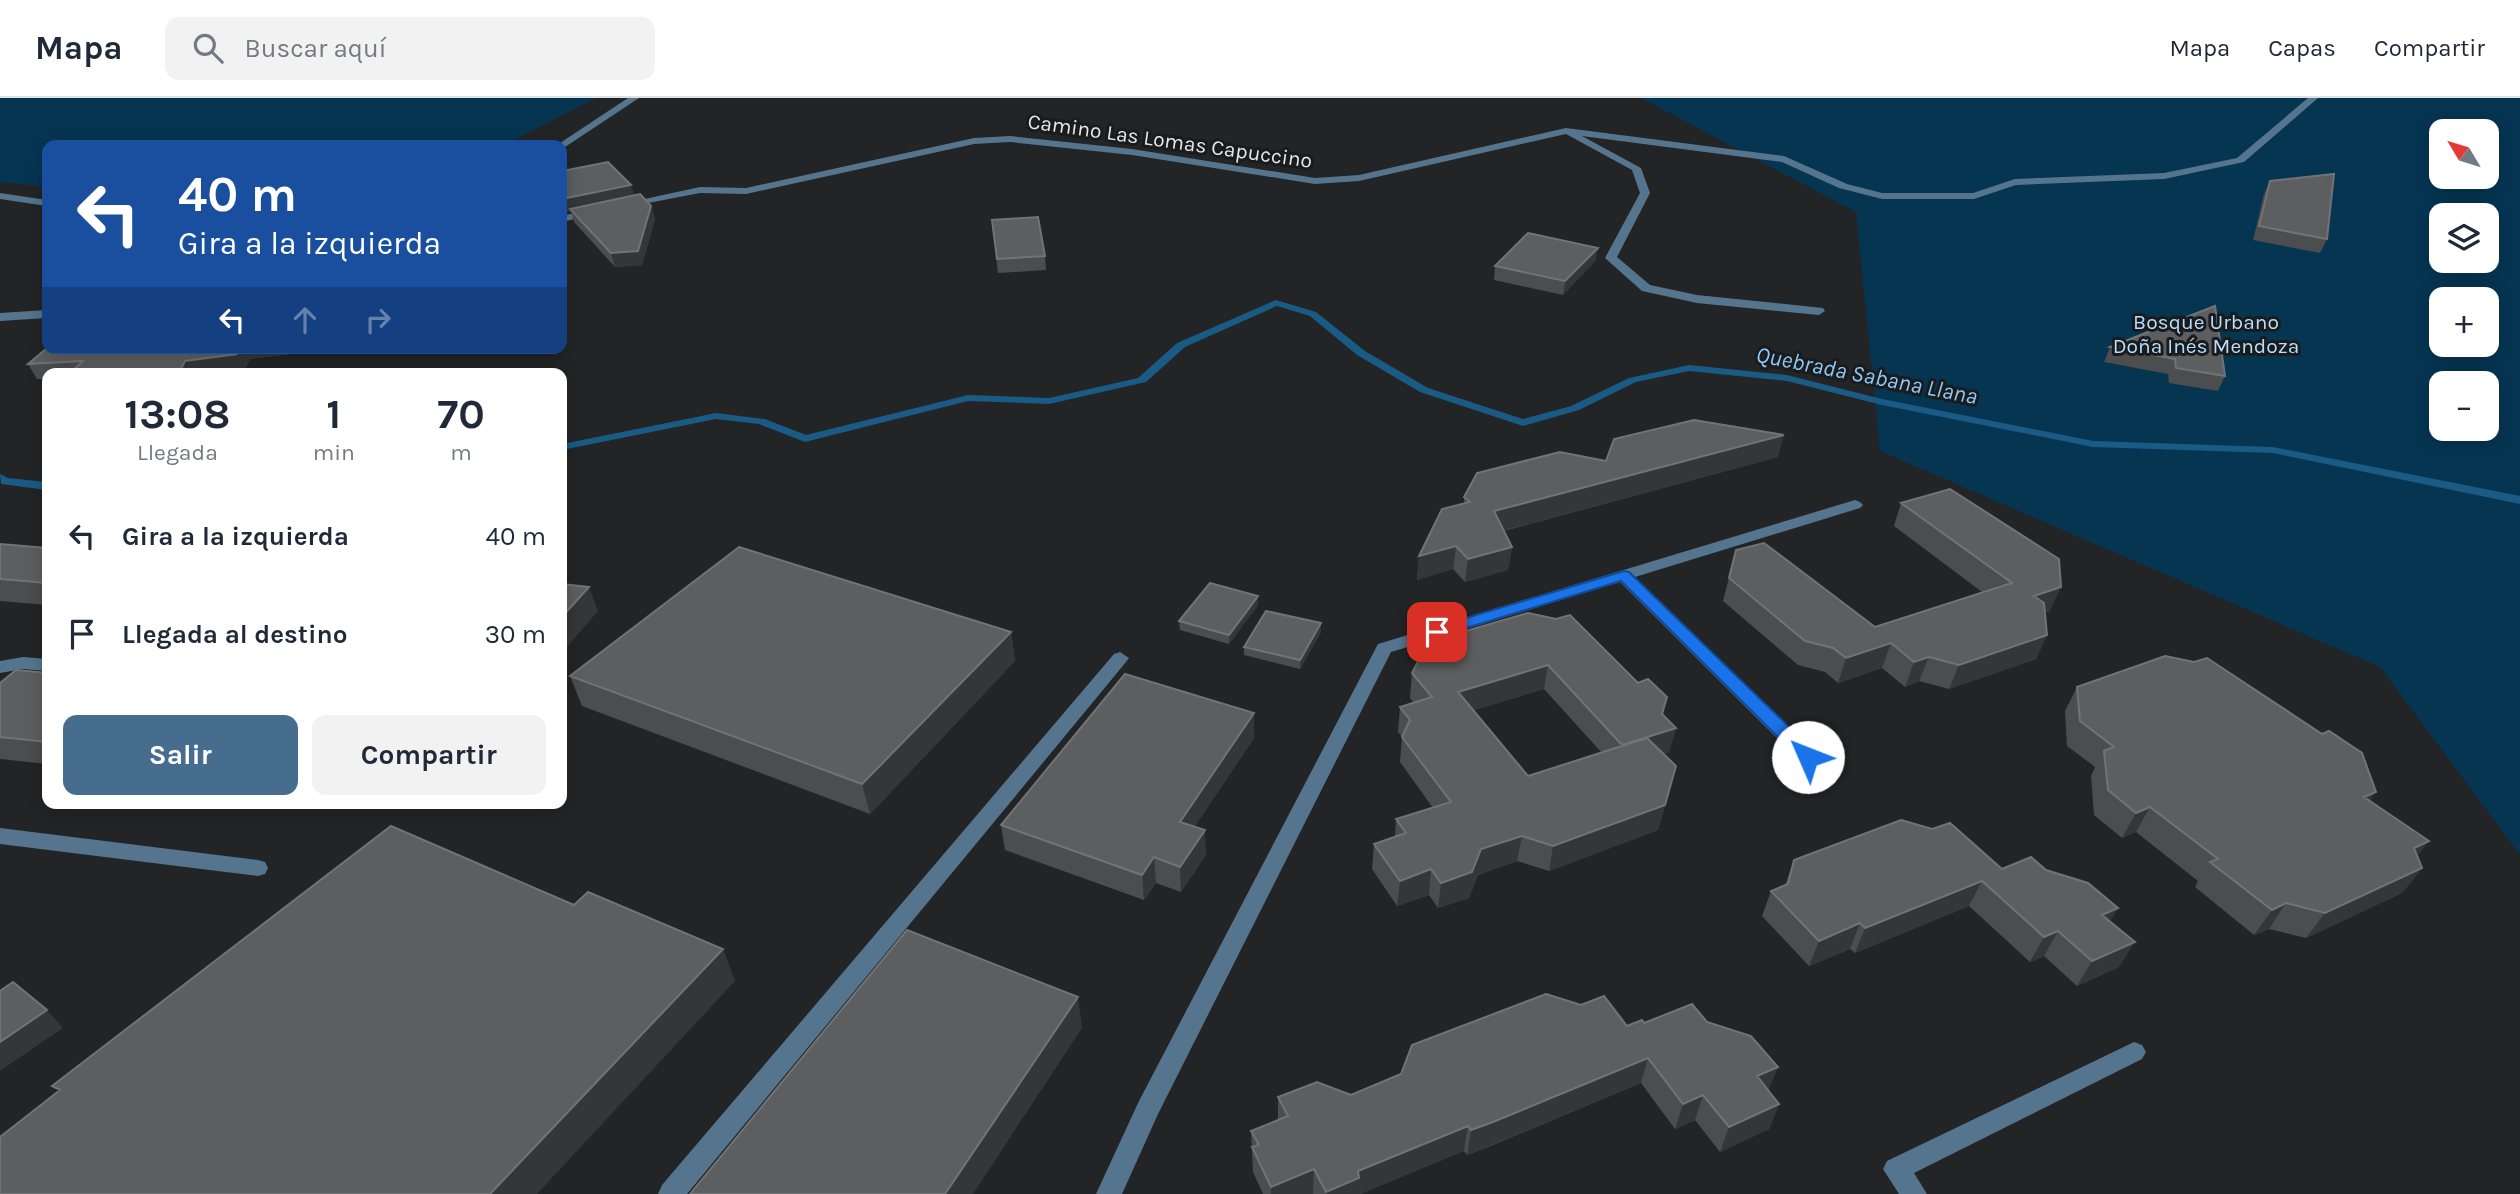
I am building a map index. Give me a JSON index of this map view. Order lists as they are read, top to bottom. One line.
{"streets":{"street":["Camino Las Lomas Capuccino"]},"water":["Quebrada Sabana Llana"],"parks":["Bosque Urbano Doña Inés Mendoza"],"north":"top left","page":{"header":"Mapa","search":"Buscar aquí","nav":["Mapa","Capas","Compartir"],"map_buttons":["+","−"],"turn":["40 m","Gira a la izquierda"],"eta":["13:08","Llegada","1","min","70","m"],"list":[{"name":"Gira a la izquierda","value":"40 m"},{"name":"Llegada al destino","value":"30 m"}],"buttons":["Salir","Compartir"]}}
